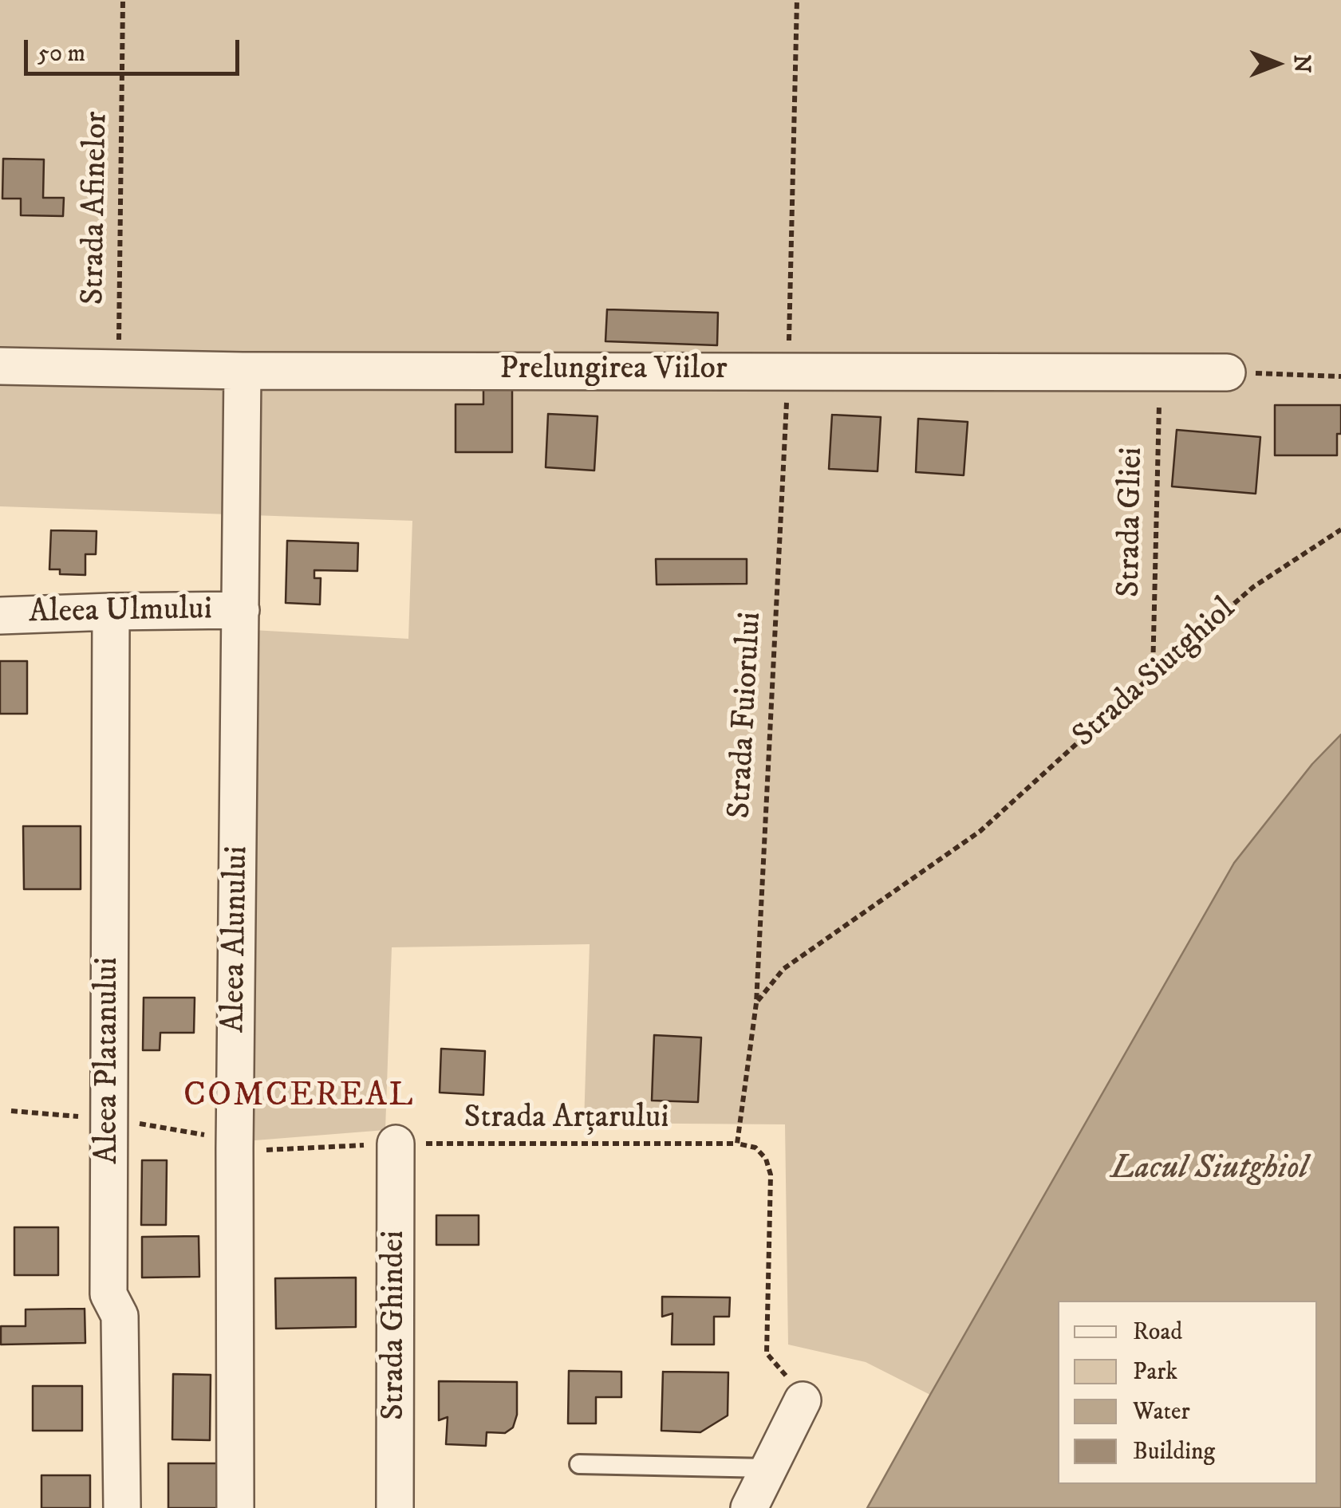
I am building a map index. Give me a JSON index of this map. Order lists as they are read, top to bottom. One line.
{"streets":{"street":["Prelungirea Viilor","Aleea Ulmului","Aleea Alunului","Aleea Platanului","Strada Ghindei"],"path":["Strada Afinelor","Strada Gliei","Strada Siutghiol","Strada Fuiorului","Strada Arțarului"]},"crossings":[["Strada Afinelor","Prelungirea Viilor"],["Prelungirea Viilor","Strada Gliei"],["Prelungirea Viilor","Strada Fuiorului"],["Prelungirea Viilor","Aleea Alunului"],["Strada Gliei","Strada Siutghiol"],["Aleea Ulmului","Aleea Alunului"],["Aleea Ulmului","Aleea Platanului"],["Strada Siutghiol","Strada Fuiorului"],["Strada Fuiorului","Strada Arțarului"],["Strada Arțarului","Strada Ghindei"]],"districts":["COMCEREAL"],"water":["Lacul Siutghiol"],"legend":["Road","Park","Water","Building"],"scale_bar":"50 m","north":"right"}
